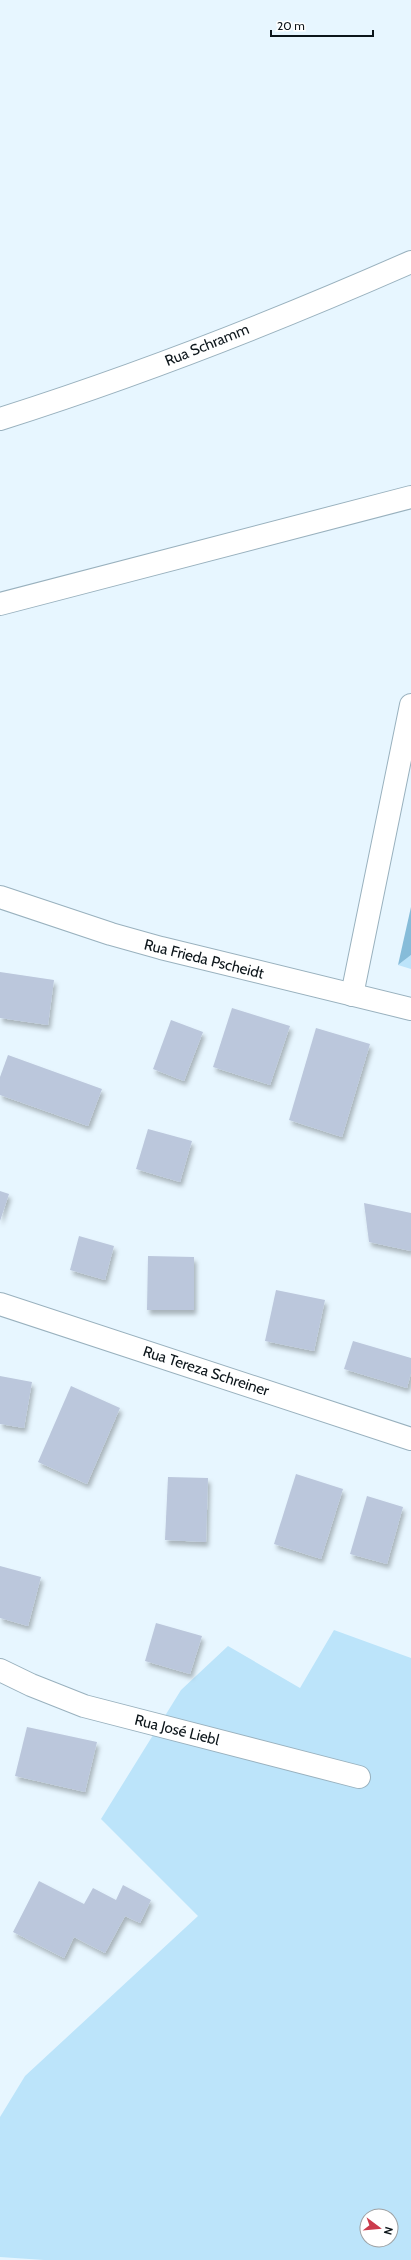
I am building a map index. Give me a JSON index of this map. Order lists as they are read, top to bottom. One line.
{"streets":{"street":["Rua Schramm","Rua Frieda Pscheidt","Rua Tereza Schreiner","Rua José Liebl"]},"scale_bar":"20 m","north":"right"}
